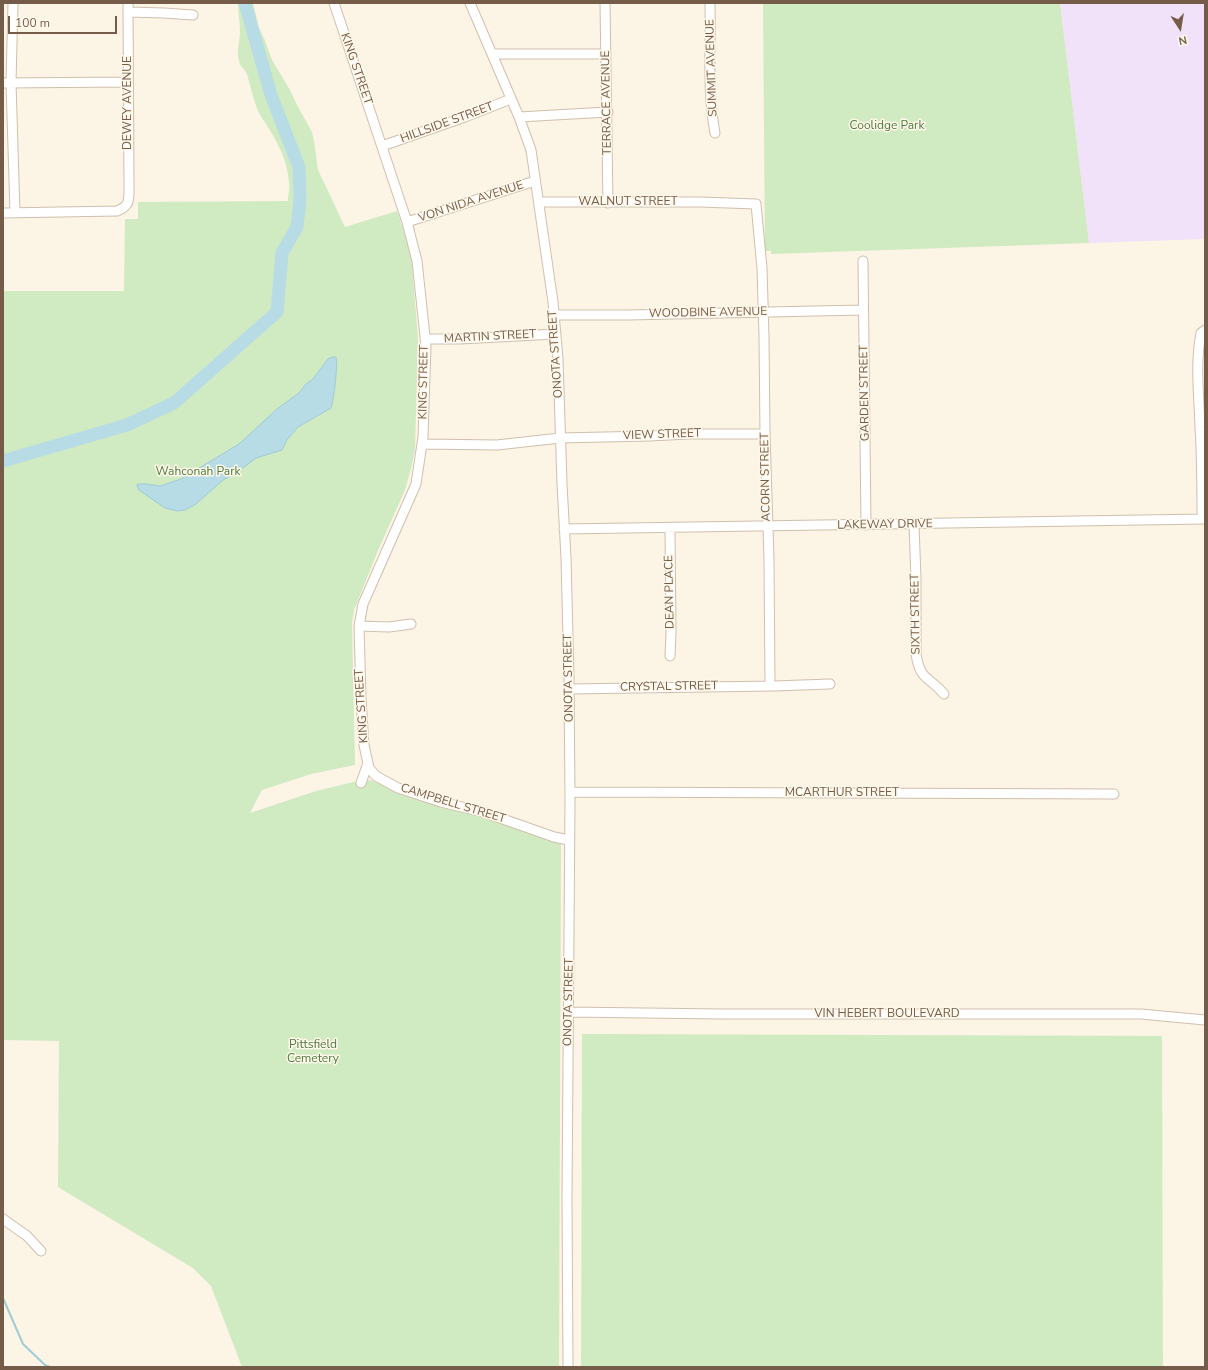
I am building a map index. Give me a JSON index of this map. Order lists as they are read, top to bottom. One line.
{"streets":{"street":["SUMMIT AVENUE","KING STREET","DEWEY AVENUE","TERRACE AVENUE","HILLSIDE STREET","VON NIDA AVENUE","WALNUT STREET","WOODBINE AVENUE","MARTIN STREET","ONOTA STREET","GARDEN STREET","VIEW STREET","ACORN STREET","LAKEWAY DRIVE","DEAN PLACE","SIXTH STREET","CRYSTAL STREET","MCARTHUR STREET","CAMPBELL STREET","VIN HEBERT BOULEVARD"]},"crossings":[["KING STREET","HILLSIDE STREET"],["KING STREET","VON NIDA AVENUE"],["KING STREET","MARTIN STREET"],["KING STREET","VIEW STREET"],["KING STREET","CAMPBELL STREET"],["TERRACE AVENUE","WALNUT STREET"],["HILLSIDE STREET","ONOTA STREET"],["VON NIDA AVENUE","ONOTA STREET"],["WALNUT STREET","ONOTA STREET"],["WALNUT STREET","ACORN STREET"],["WOODBINE AVENUE","ONOTA STREET"],["WOODBINE AVENUE","GARDEN STREET"],["WOODBINE AVENUE","ACORN STREET"],["MARTIN STREET","ONOTA STREET"],["ONOTA STREET","VIEW STREET"],["ONOTA STREET","LAKEWAY DRIVE"],["ONOTA STREET","CRYSTAL STREET"],["ONOTA STREET","MCARTHUR STREET"],["ONOTA STREET","CAMPBELL STREET"],["ONOTA STREET","VIN HEBERT BOULEVARD"],["GARDEN STREET","LAKEWAY DRIVE"],["VIEW STREET","ACORN STREET"],["ACORN STREET","LAKEWAY DRIVE"],["ACORN STREET","CRYSTAL STREET"],["LAKEWAY DRIVE","DEAN PLACE"],["LAKEWAY DRIVE","SIXTH STREET"]],"parks":["Coolidge Park","Wahconah Park","Pittsfield Cemetery"],"scale_bar":"100 m","north":"bottom"}
